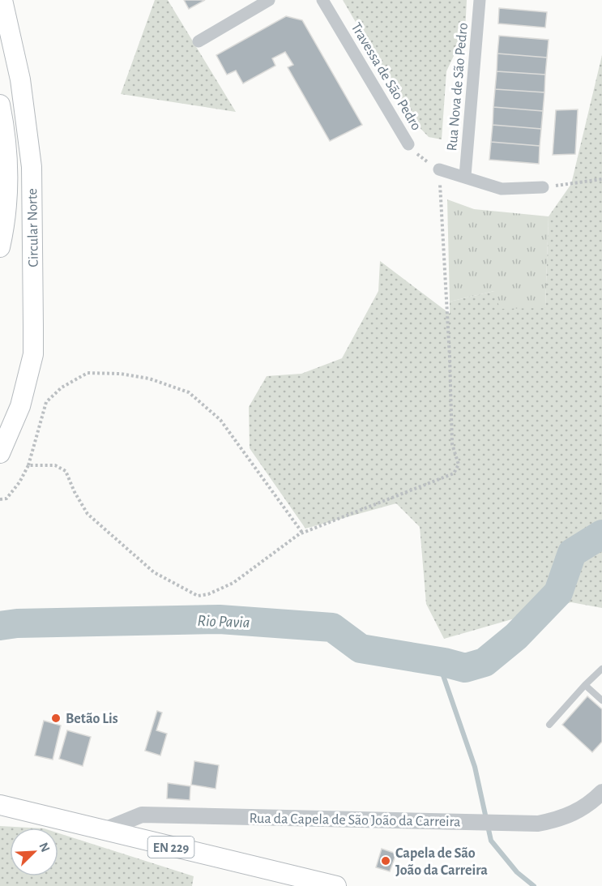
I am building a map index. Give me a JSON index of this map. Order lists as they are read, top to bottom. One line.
{"streets":{"main road":["Circular Norte","EN 229"],"street":["Travessa de São Pedro","Rua Nova de São Pedro","Rua da Capela de São João da Carreira"]},"crossings":[["Rua da Capela de São João da Carreira","EN 229"]],"water":["Rio Pavia"],"places":["Betão Lis","Capela de São João da Carreira"],"north":"top right"}
